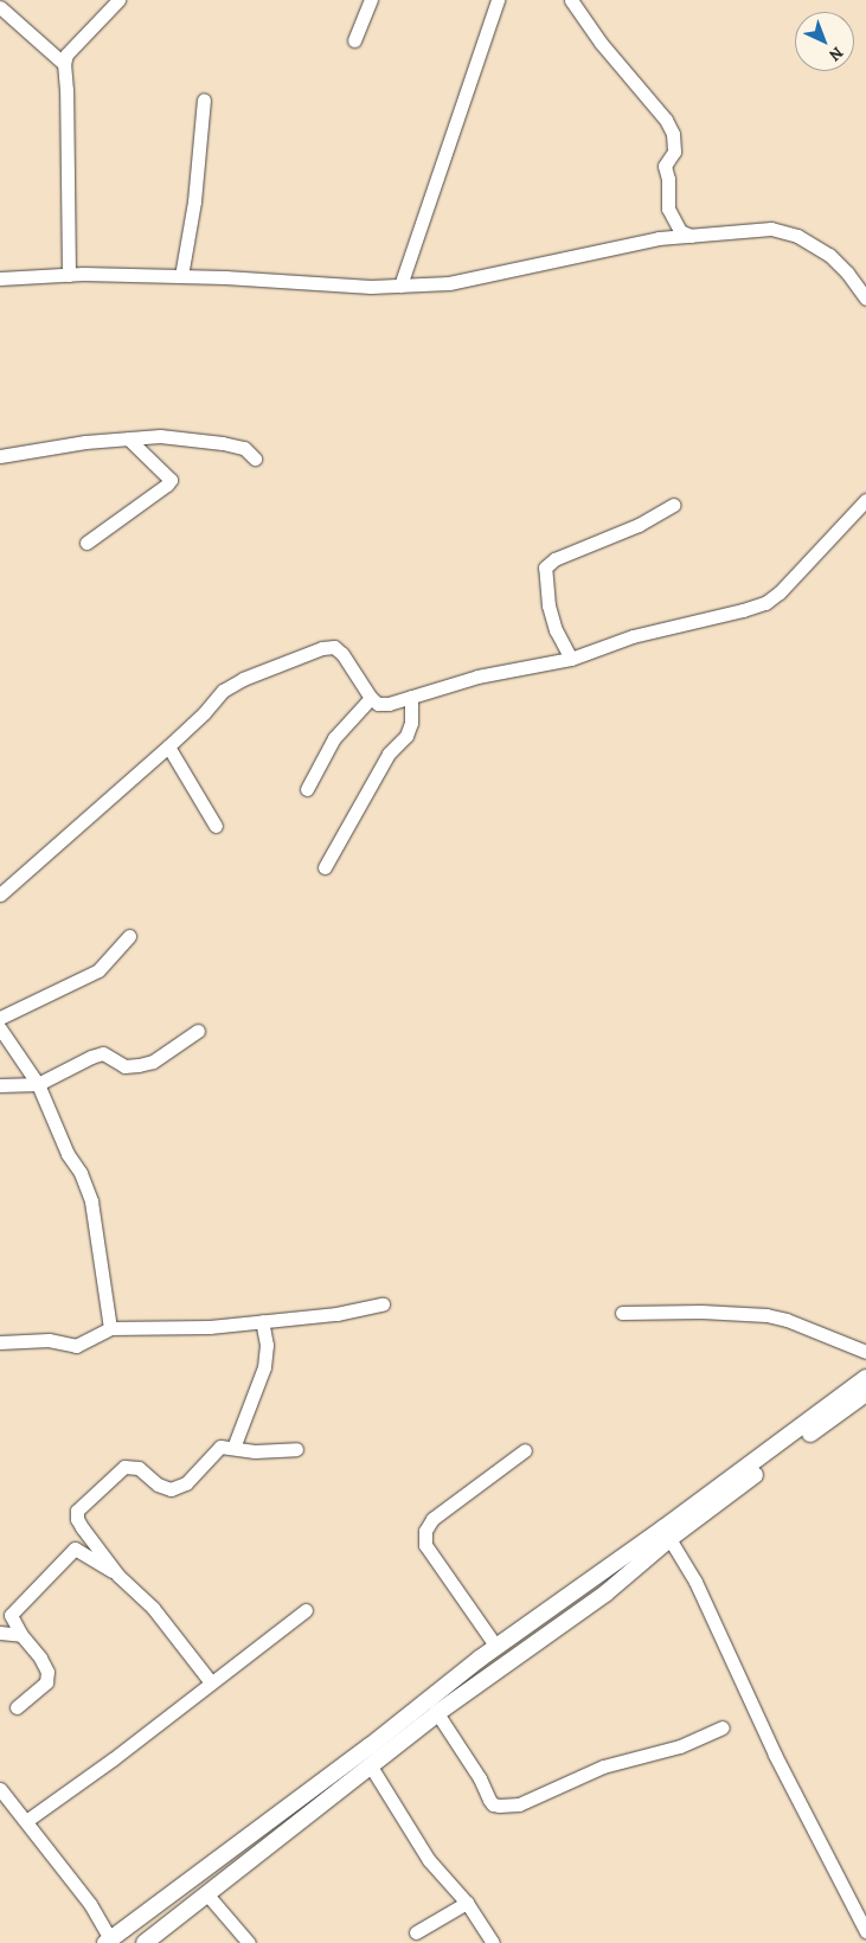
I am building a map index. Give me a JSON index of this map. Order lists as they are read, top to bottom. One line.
{"north":"bottom right"}
